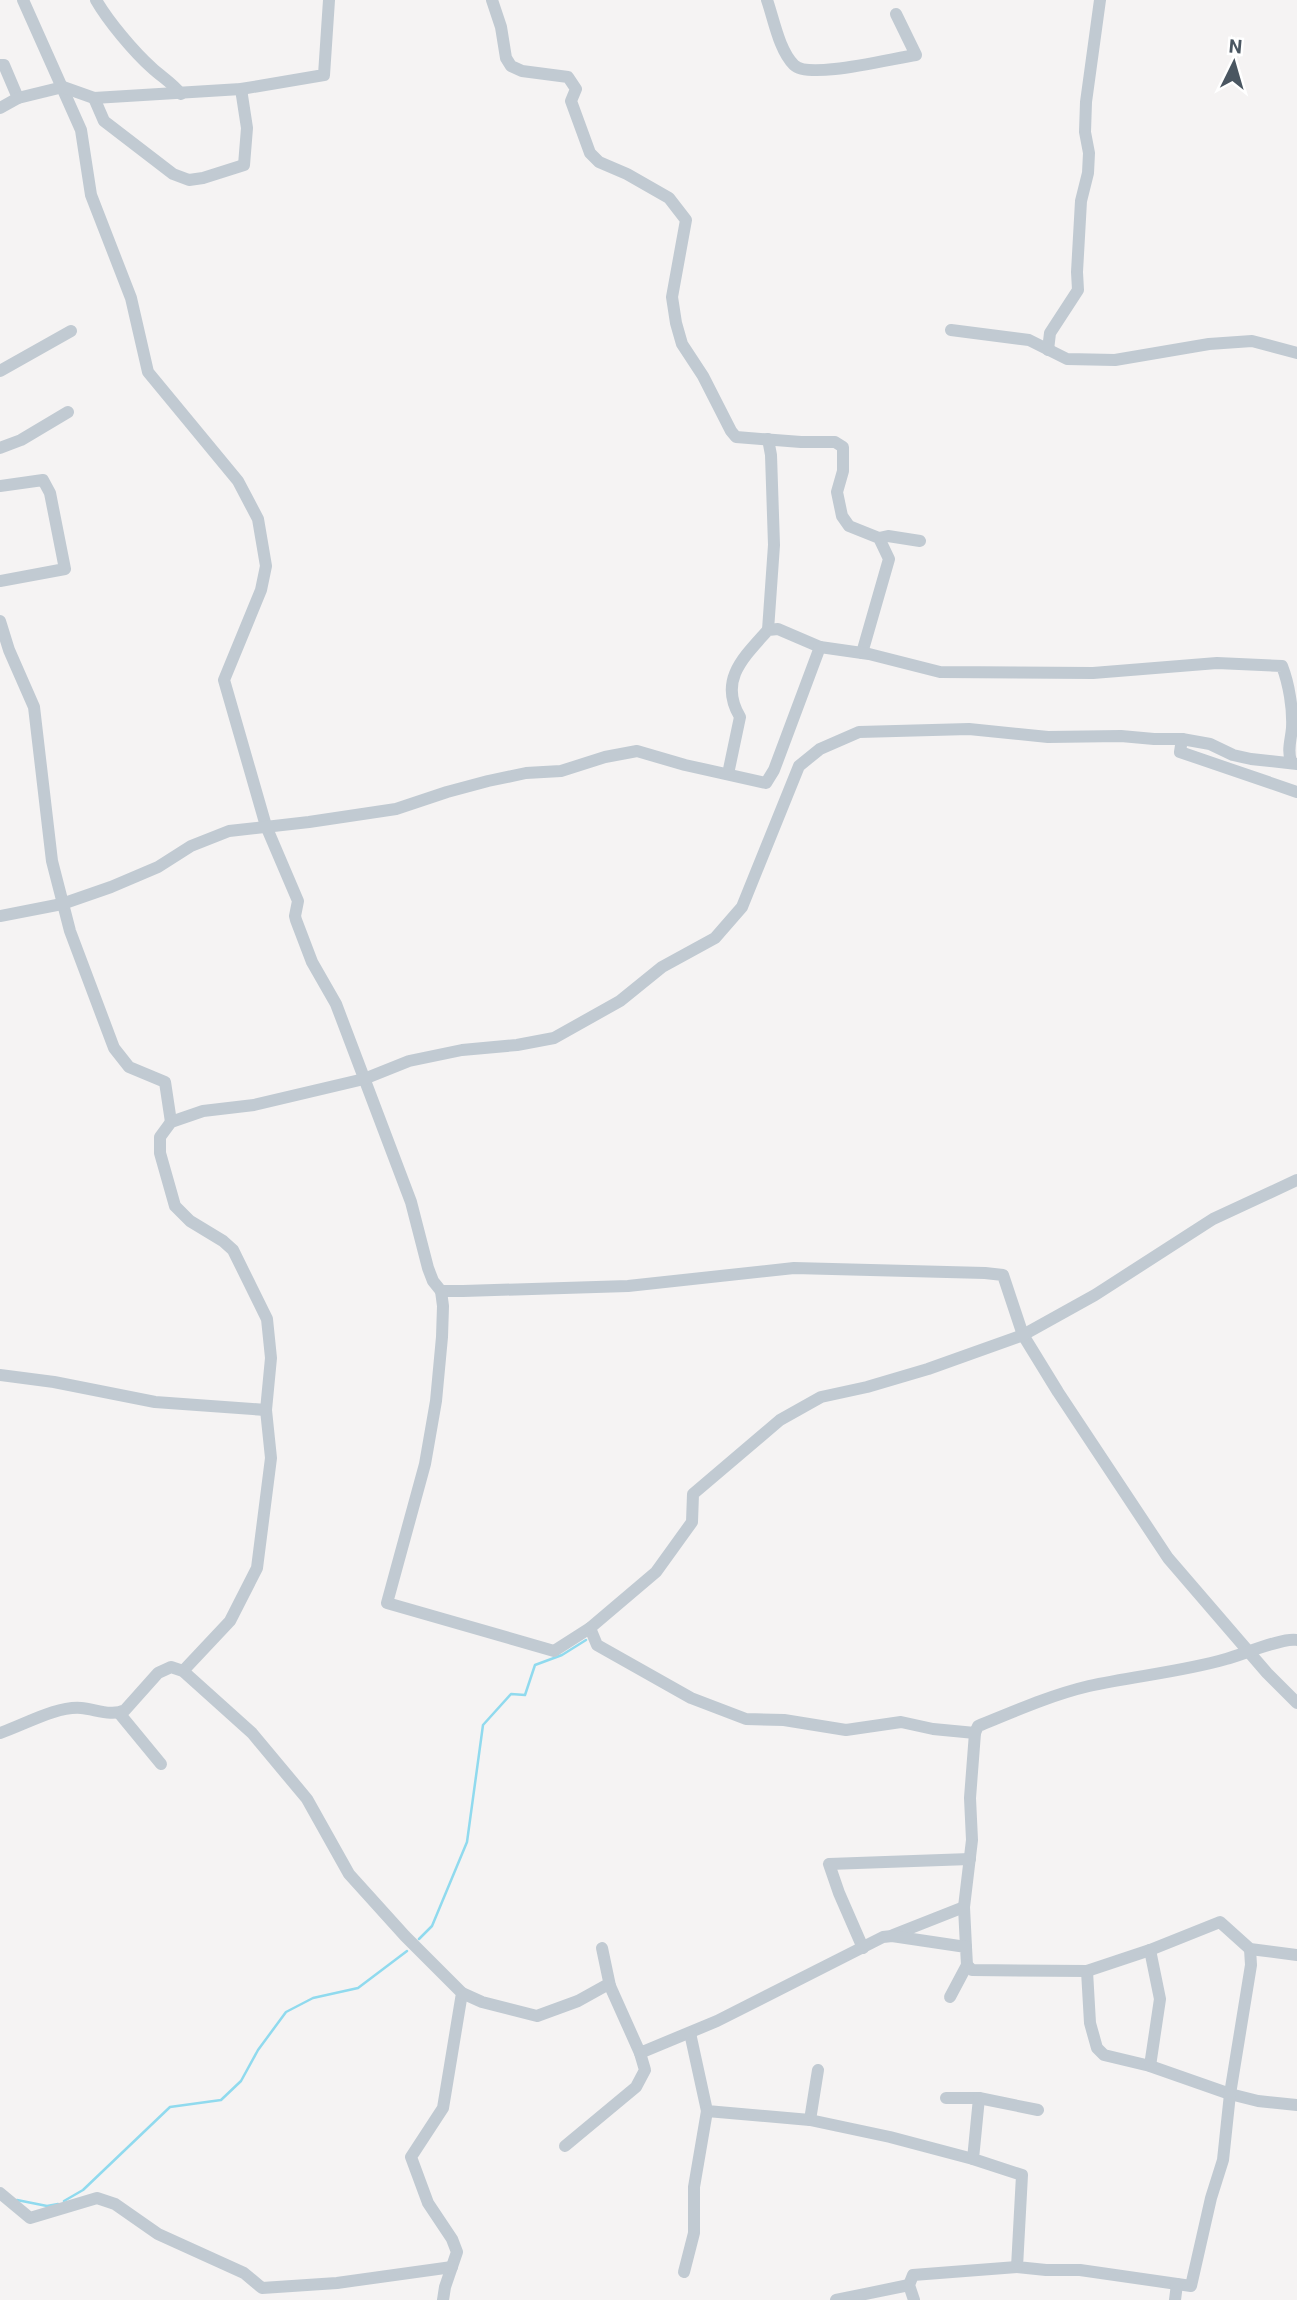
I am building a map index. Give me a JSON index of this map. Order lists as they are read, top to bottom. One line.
{"north":"top"}
